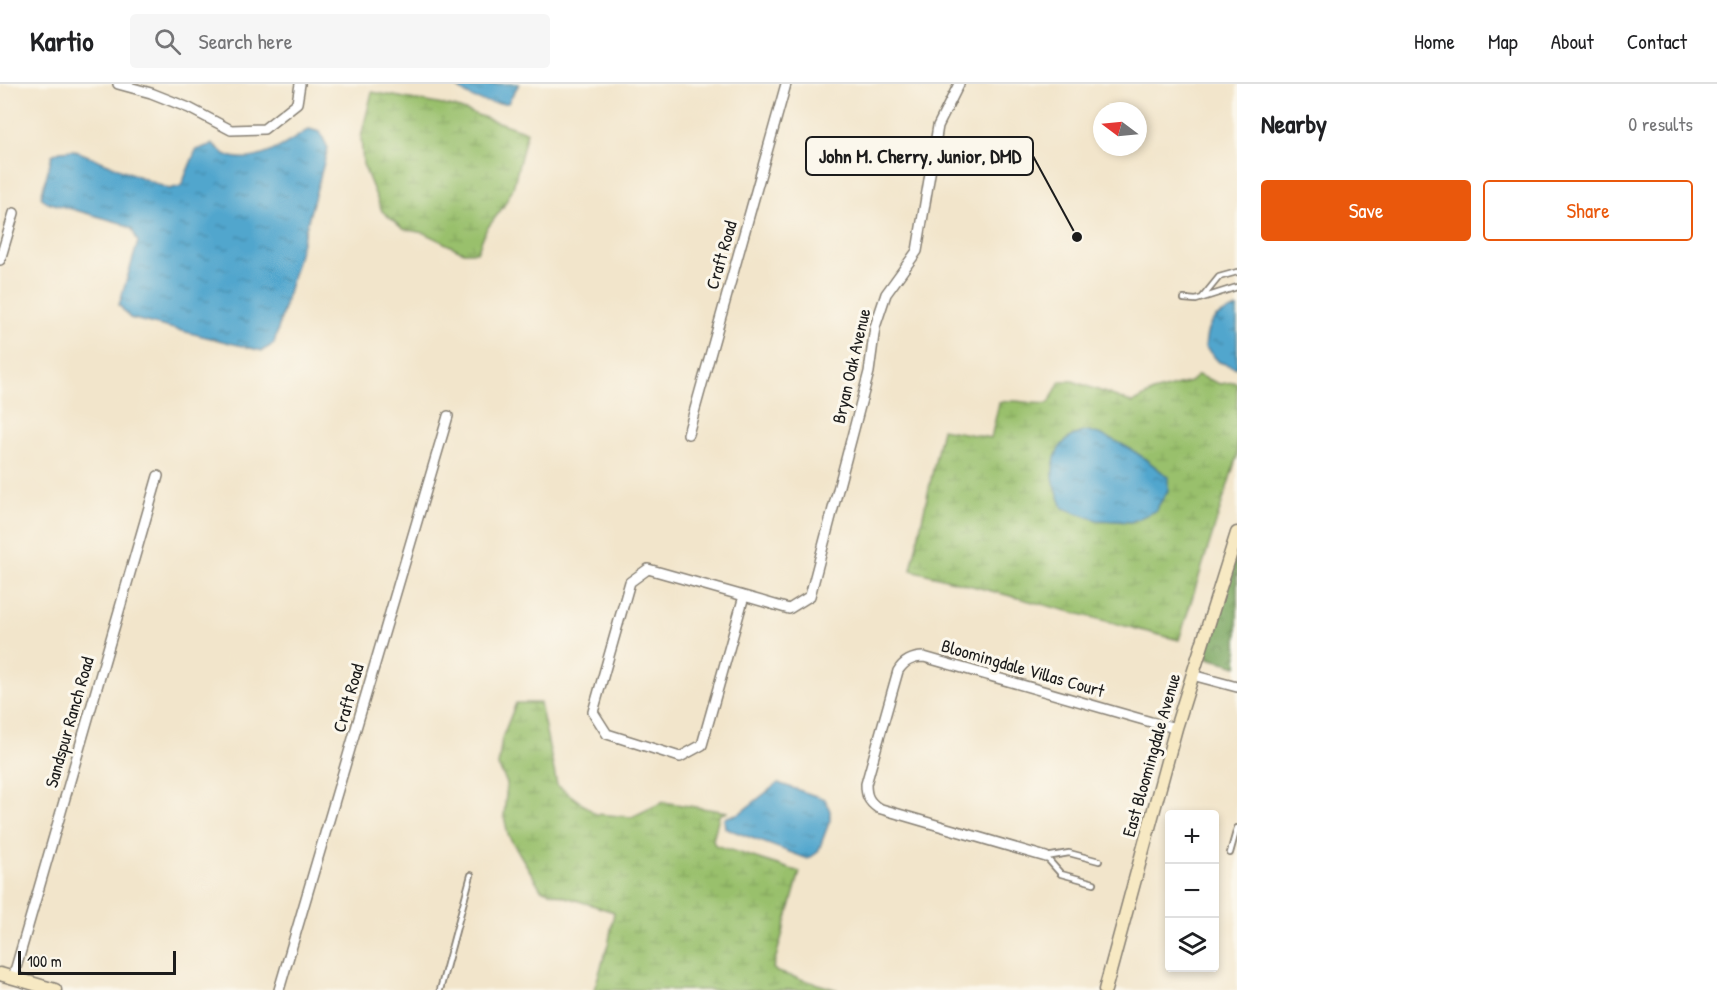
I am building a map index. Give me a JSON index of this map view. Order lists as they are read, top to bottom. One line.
{"streets":{"main road":["East Bloomingdale Avenue"],"street":["Craft Road","Bryan Oak Avenue","Bloomingdale Villas Court","Sandspur Ranch Road"]},"crossings":[["Bloomingdale Villas Court","East Bloomingdale Avenue"]],"places":["John M. Cherry, Junior, DMD"],"scale_bar":"100 m","north":"left","page":{"header":"Kartio","search":"Search here","nav":["Home","Map","About","Contact"],"heading":["Nearby","0 results"],"buttons":["Save","Share"],"map_buttons":["+","−"],"scale":"100 m"}}
